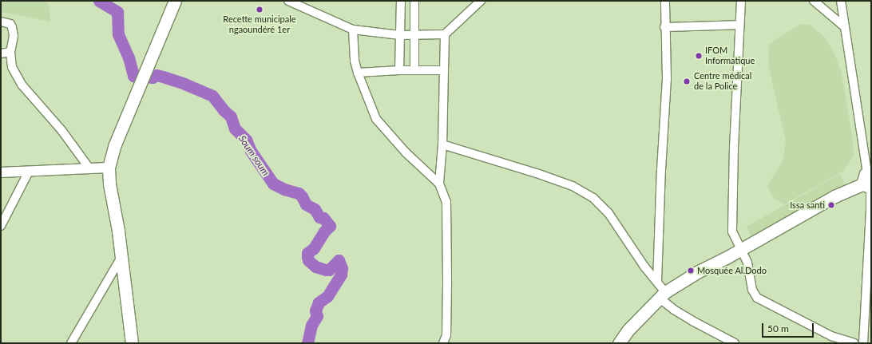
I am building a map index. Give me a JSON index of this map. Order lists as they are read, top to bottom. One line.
{"water":["Soum soum"],"places":["Recette municipale ngaoundéré 1er","IFOM Informatique","Centre médical de la Police","Issa santi","Mosquée Al.Dodo"],"scale_bar":"50 m"}
